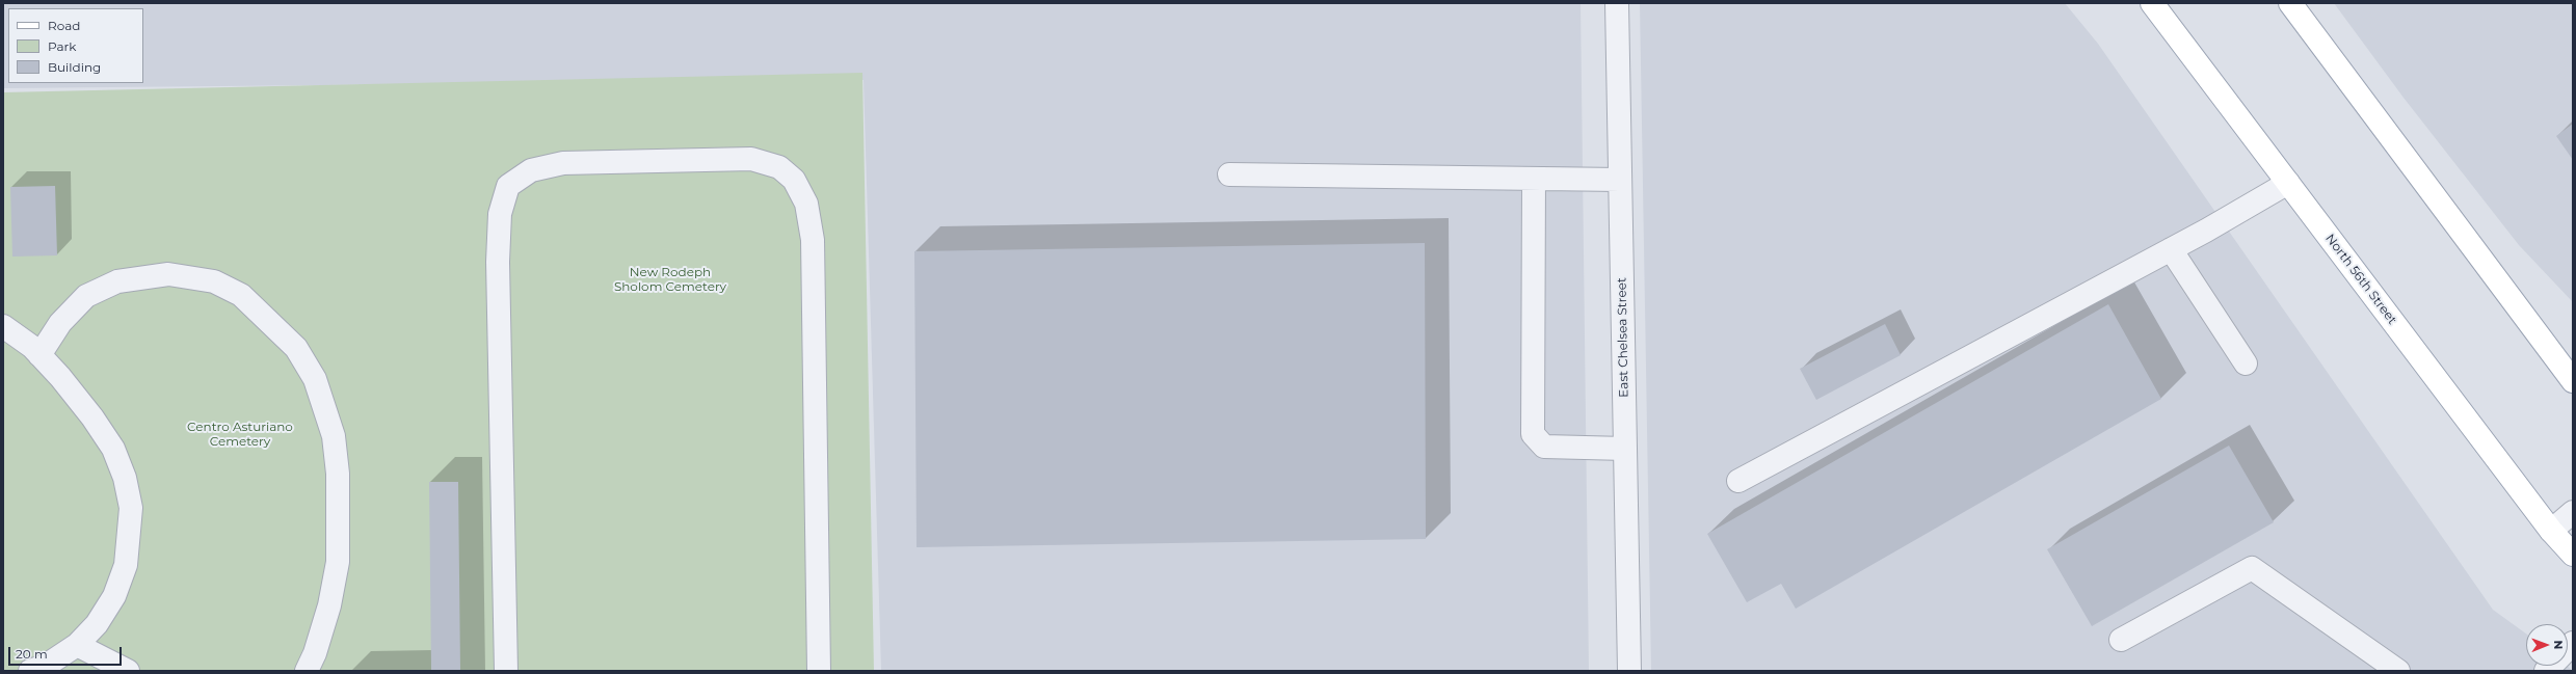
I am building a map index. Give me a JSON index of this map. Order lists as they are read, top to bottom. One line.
{"streets":{"main road":["North 56th Street"],"street":["East Chelsea Street"]},"parks":["New Rodeph Sholom Cemetery","Centro Asturiano Cemetery"],"legend":["Road","Park","Building"],"scale_bar":"20 m","north":"right"}
